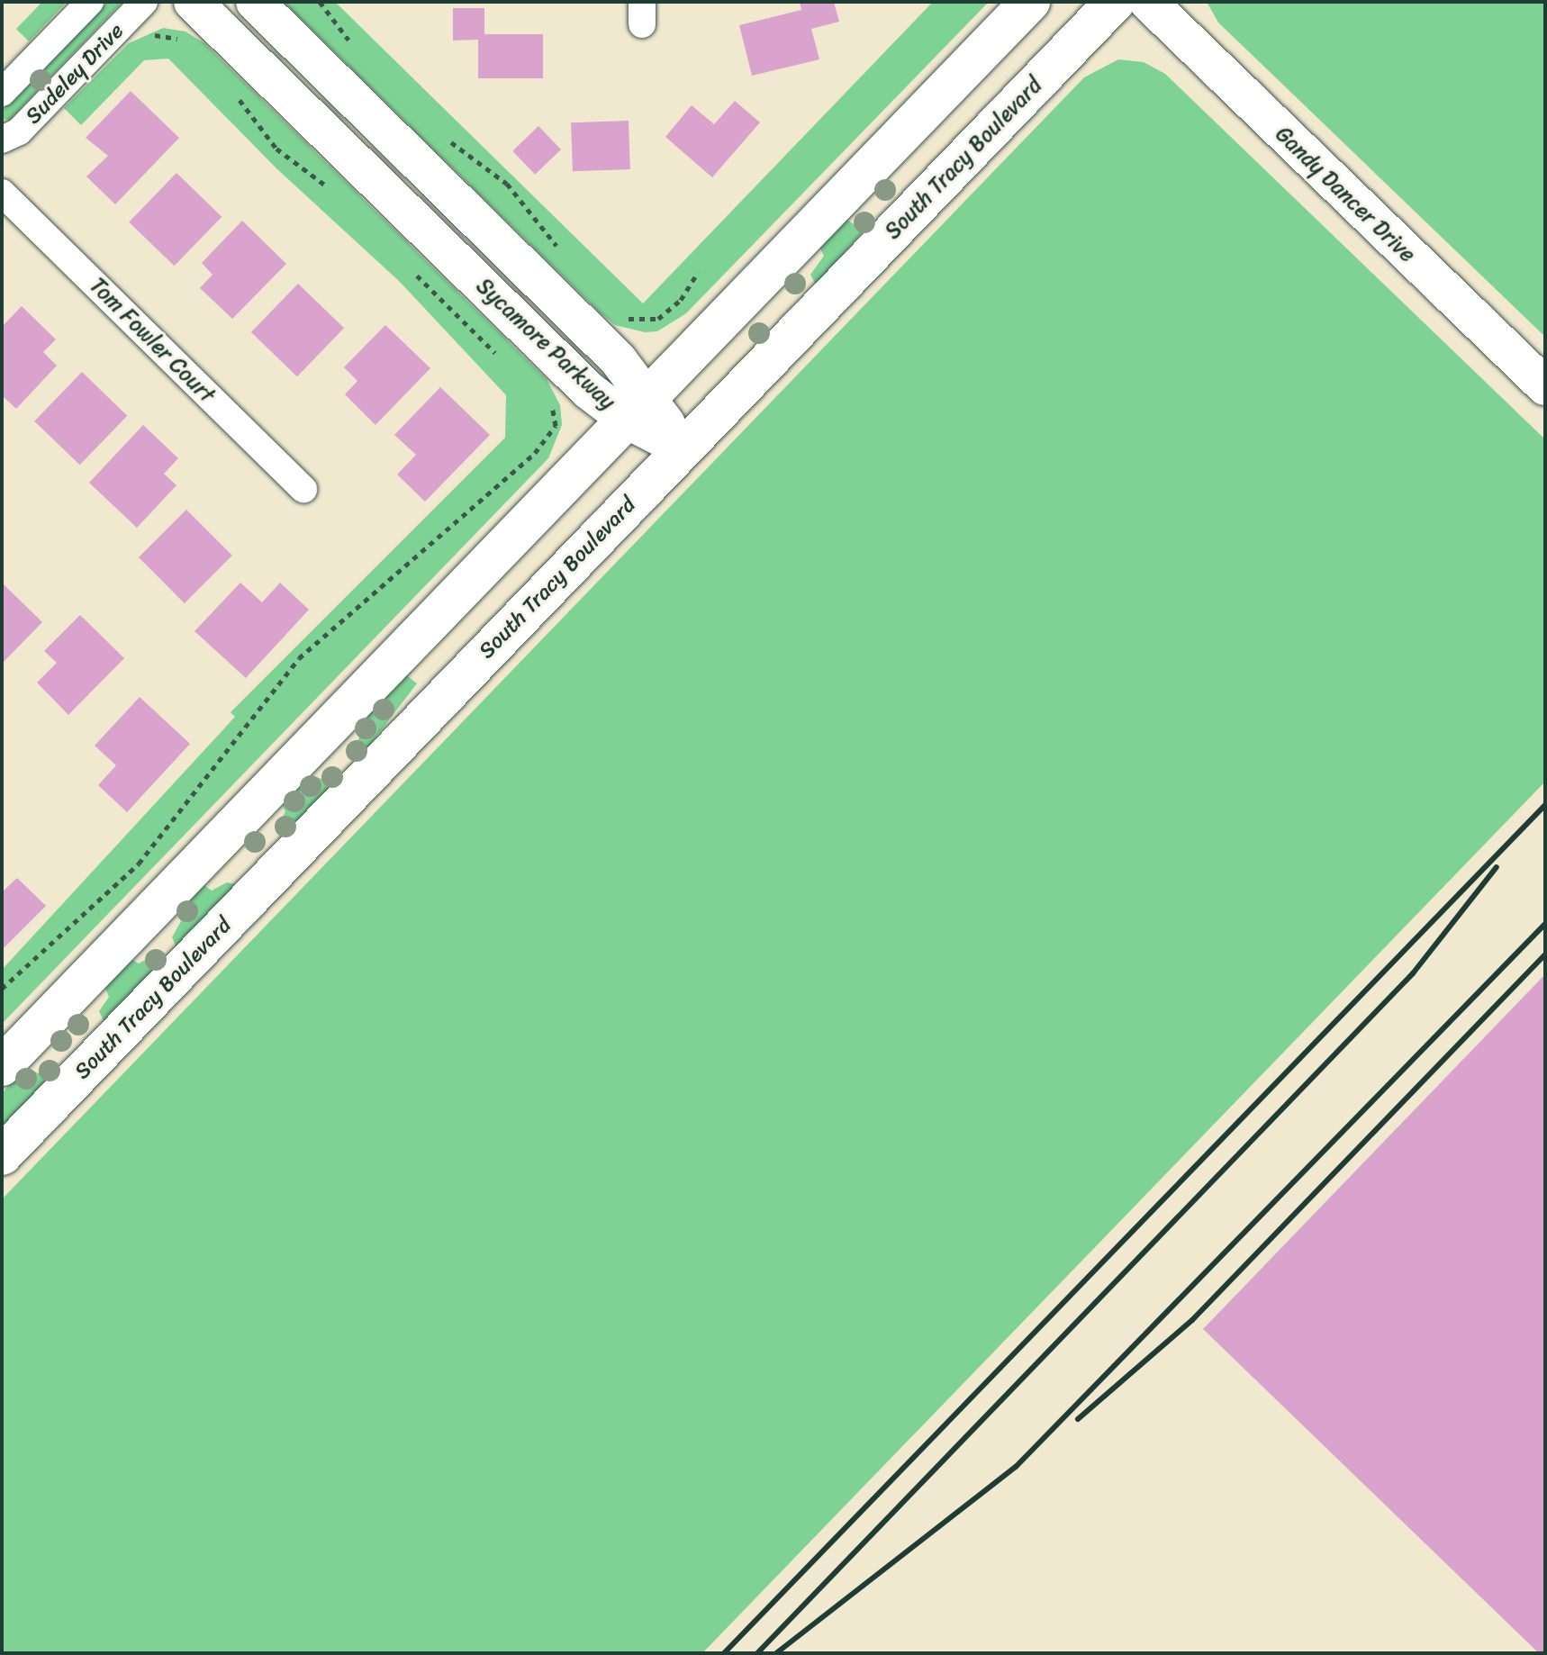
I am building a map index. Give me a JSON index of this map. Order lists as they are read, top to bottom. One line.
{"streets":{"main road":["South Tracy Boulevard","Gandy Dancer Drive","Sycamore Parkway"],"street":["Sudeley Drive","Tom Fowler Court"]},"crossings":[["South Tracy Boulevard","Sycamore Parkway"]]}
